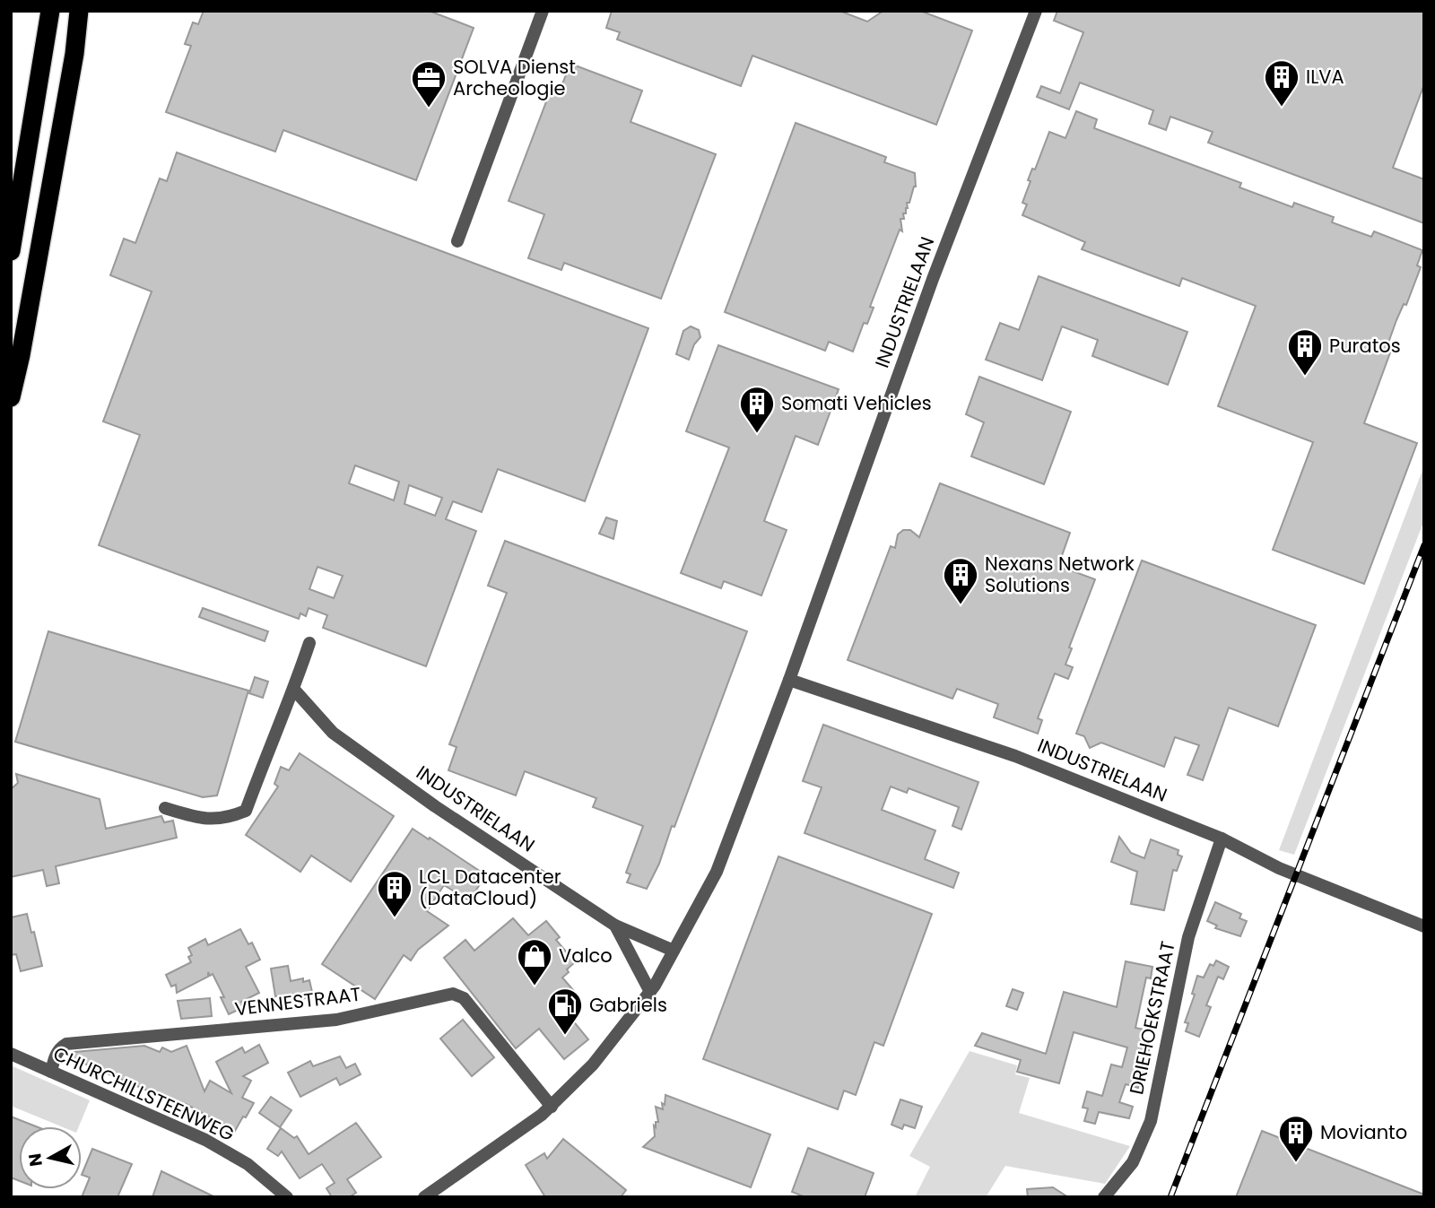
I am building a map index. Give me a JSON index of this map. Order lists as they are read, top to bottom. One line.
{"streets":{"street":["INDUSTRIELAAN","VENNESTRAAT","DRIEHOEKSTRAAT","CHURCHILLSTEENWEG"]},"crossings":[["INDUSTRIELAAN","VENNESTRAAT"],["INDUSTRIELAAN","DRIEHOEKSTRAAT"],["VENNESTRAAT","CHURCHILLSTEENWEG"]],"places":{"building":["ILVA","Puratos","Somati Vehicles","Nexans Network Solutions","LCL Datacenter (DataCloud)","Movianto"],"office":["SOLVA Dienst Archeologie"],"shop":["Valco"],"fuel station":["Gabriels"]},"north":"left"}
